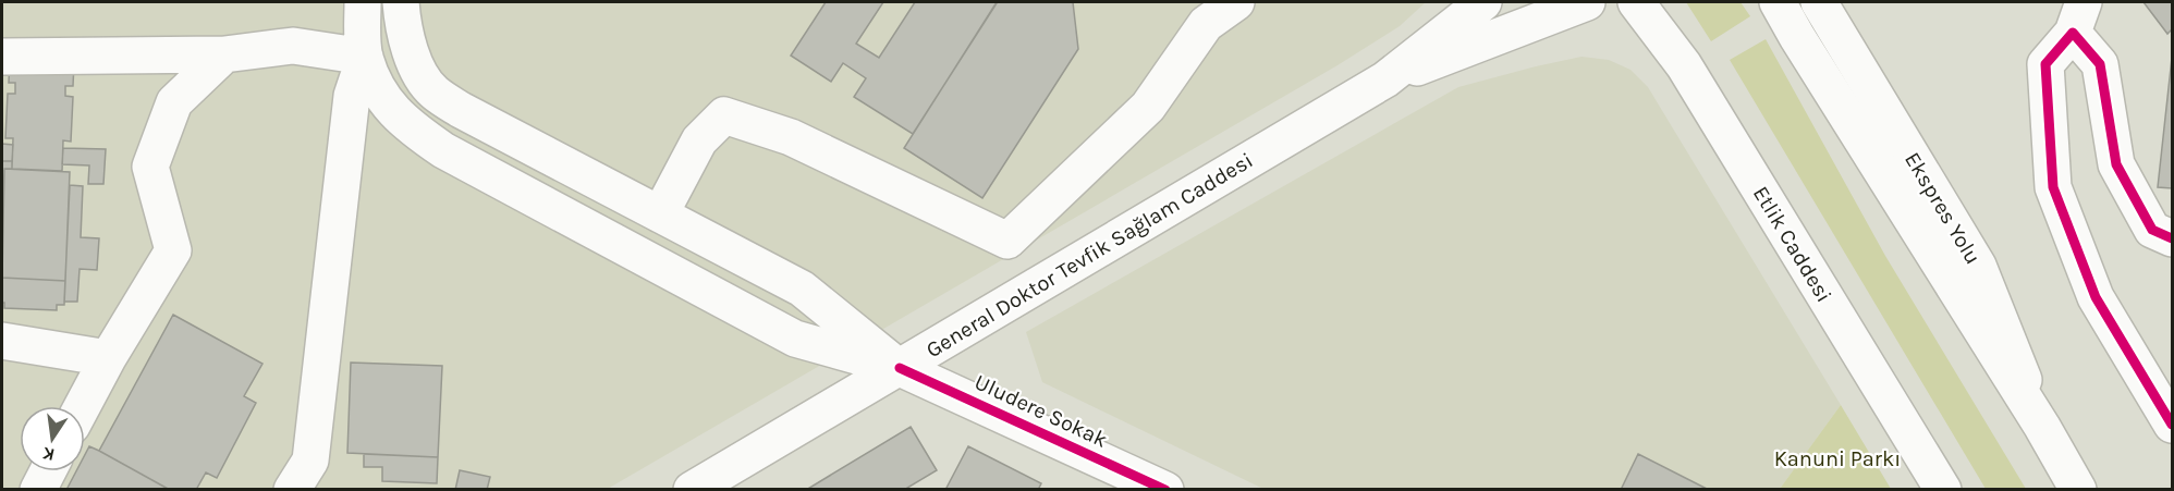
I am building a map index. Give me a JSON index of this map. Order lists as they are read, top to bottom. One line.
{"streets":{"main road":["Ekspres Yolu","Etlik Caddesi","General Doktor Tevfik Sağlam Caddesi","Uludere Sokak"]},"crossings":[["General Doktor Tevfik Sağlam Caddesi","Uludere Sokak"]],"parks":["Kanuni Parkı"],"north":"bottom"}
